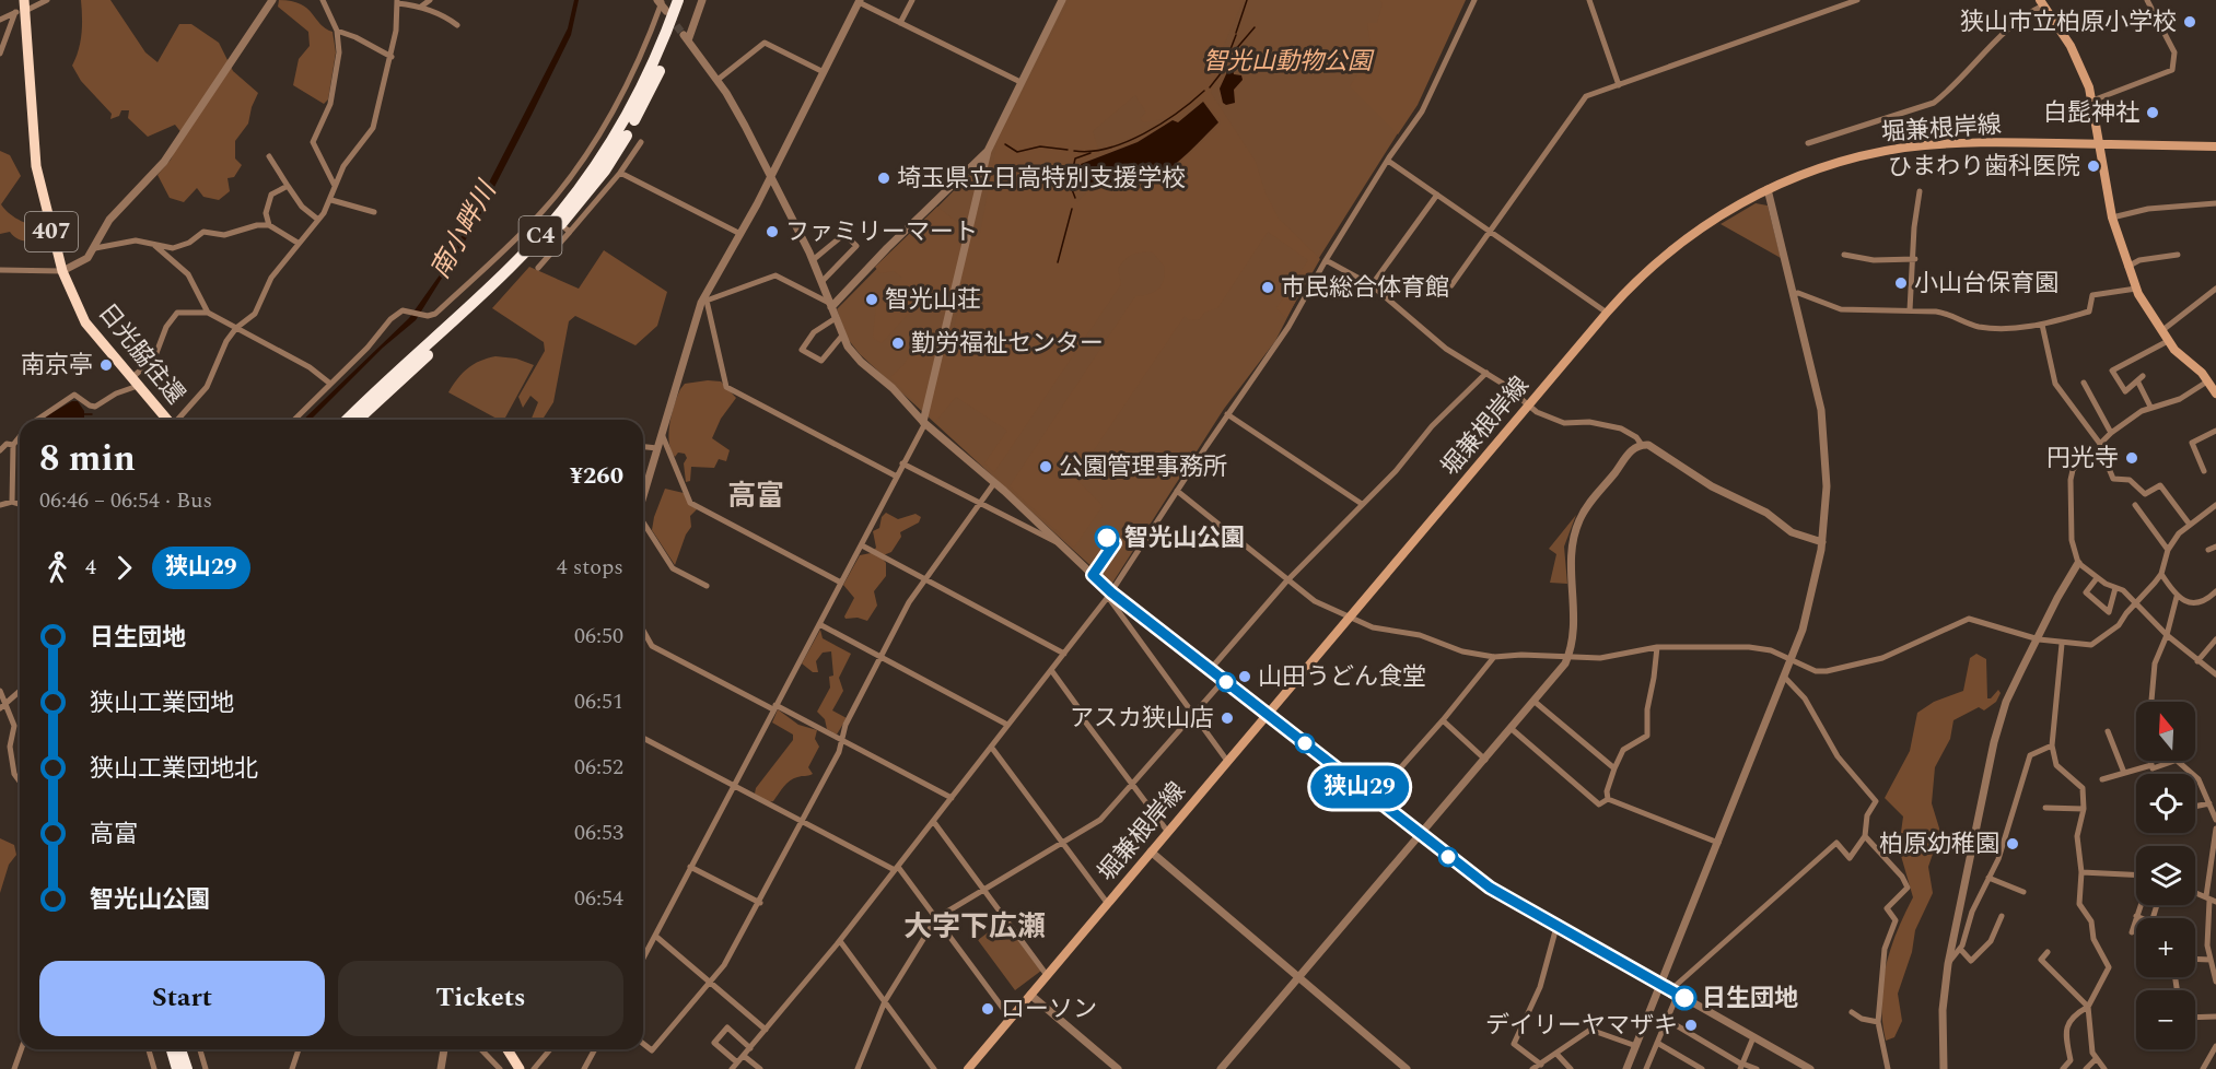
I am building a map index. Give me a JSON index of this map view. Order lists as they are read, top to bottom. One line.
{"streets":{"highway":["407","C4","日光脇往還"],"main road":["堀兼根岸線"]},"districts":["高富","大字下広瀬"],"water":["南小畔川"],"parks":["智光山動物公園"],"places":["狭山市立柏原小学校","白髭神社","ひまわり歯科医院","埼玉県立日高特別支援学校","ファミリーマート","小山台保育園","市民総合体育館","智光山荘","勤労福祉センター","南京亭","円光寺","公園管理事務所","智光山公園","山田うどん食堂","アスカ狭山店","柏原幼稚園","日生団地","ローソン","デイリーヤマザキ"],"lines":["bus line 狭山29"],"north":"top","page":{"on_map":"狭山29","heading":["8 min","06:46 – 06:54 · Bus","¥260"],"legs":["4","狭山29","4 stops"],"list":[{"name":"日生団地","value":"06:50"},{"name":"狭山工業団地","value":"06:51"},{"name":"狭山工業団地北","value":"06:52"},{"name":"高富","value":"06:53"},{"name":"智光山公園","value":"06:54"}],"map_buttons":["+","−"],"buttons":["Start","Tickets"]}}
